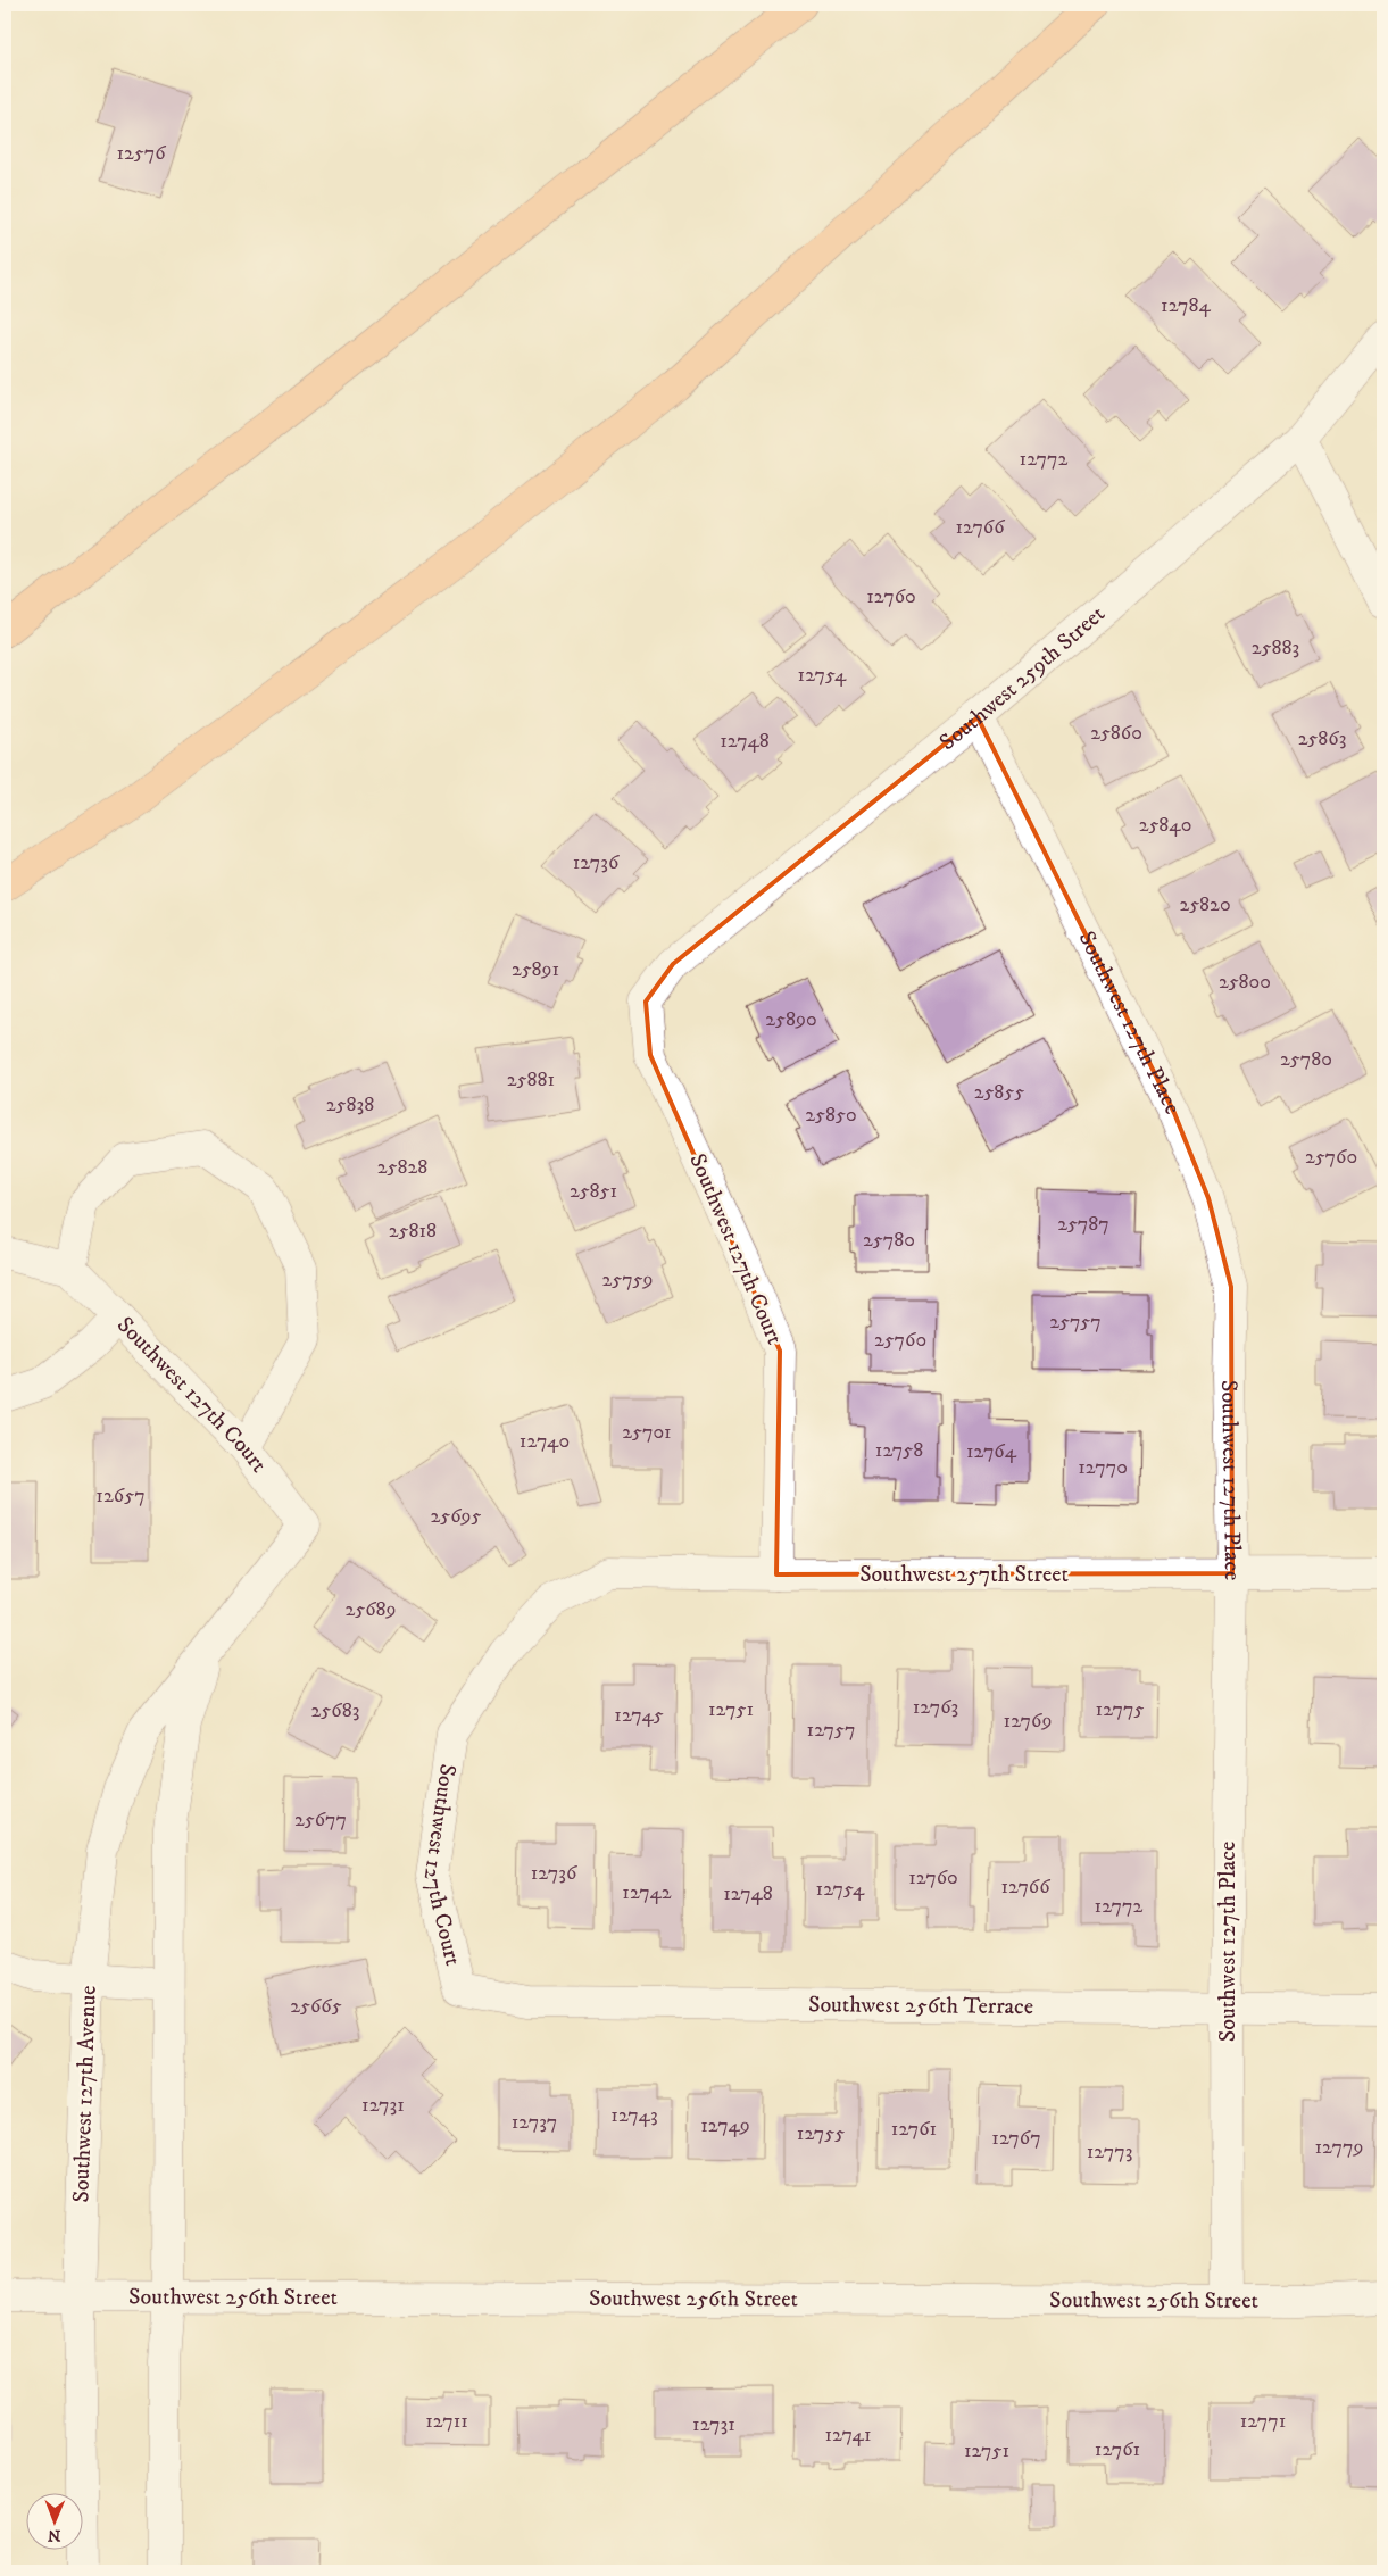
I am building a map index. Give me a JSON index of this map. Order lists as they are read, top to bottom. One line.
{"streets":{"street":["Southwest 259th Street","Southwest 127th Place","Southwest 127th Court","Southwest 257th Street","Southwest 256th Terrace","Southwest 127th Avenue","Southwest 256th Street"]},"crossings":[["Southwest 259th Street","Southwest 127th Place"],["Southwest 259th Street","Southwest 127th Court"],["Southwest 127th Place","Southwest 257th Street"],["Southwest 127th Place","Southwest 256th Terrace"],["Southwest 127th Place","Southwest 256th Street"],["Southwest 127th Court","Southwest 257th Street"],["Southwest 127th Court","Southwest 256th Terrace"],["Southwest 127th Court","Southwest 127th Avenue"],["Southwest 127th Avenue","Southwest 256th Street"]],"house_numbers":["12576","12784","12772","12766","12760","25883","12754","25860","25863","12748","25840","12736","25820","25891","25800","25890","25780","25881","25855","25838","25850","25760","25828","25851","25787","25818","25780","25759","25757","25760","25701","12740","12758","12764","12770","12657","25695","25689","12763","12751","12775","25683","12745","12769","12757","25677","12736","12760","12766","12754","12742","12748","12772","25665","12731","12743","12737","12749","12761","12755","12767","12779","12773","12711","12771","12731","12741","12761","12751"],"north":"bottom"}
